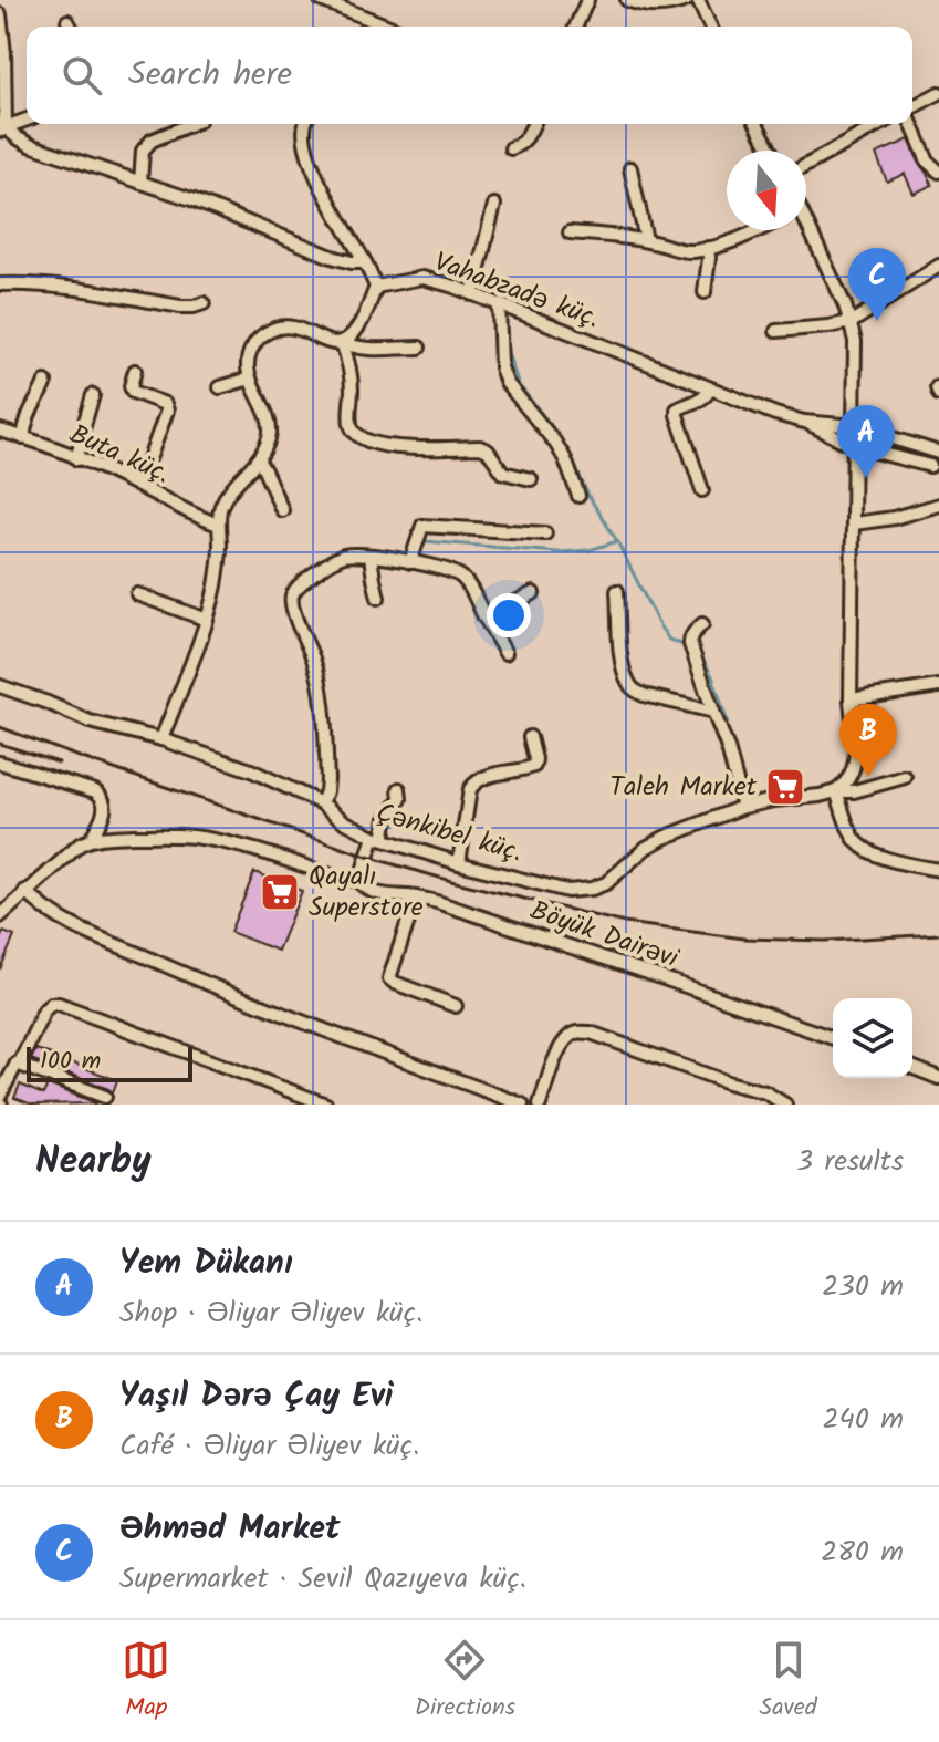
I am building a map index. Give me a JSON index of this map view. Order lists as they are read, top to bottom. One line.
{"streets":{"street":["Vahabzadə küç.","Buta küç.","Çənkibel küç.","Böyük Dairəvi"]},"places":{"supermarket":["Taleh Market","Qayalı Superstore"]},"scale_bar":"100 m","north":"bottom","page":{"search":"Search here","pins":["C","A","B"],"scale":"100 m","heading":["Nearby","3 results"],"list":[{"mark":"A","name":"Yem Dükanı","note":"Shop · Əliyar Əliyev küç.","value":"230 m"},{"mark":"B","name":"Yaşıl Dərə Çay Evi","note":"Café · Əliyar Əliyev küç.","value":"240 m"},{"mark":"C","name":"Əhməd Market","note":"Supermarket · Sevil Qazıyeva küç.","value":"280 m"}],"nav":["Map","Directions","Saved"]}}
